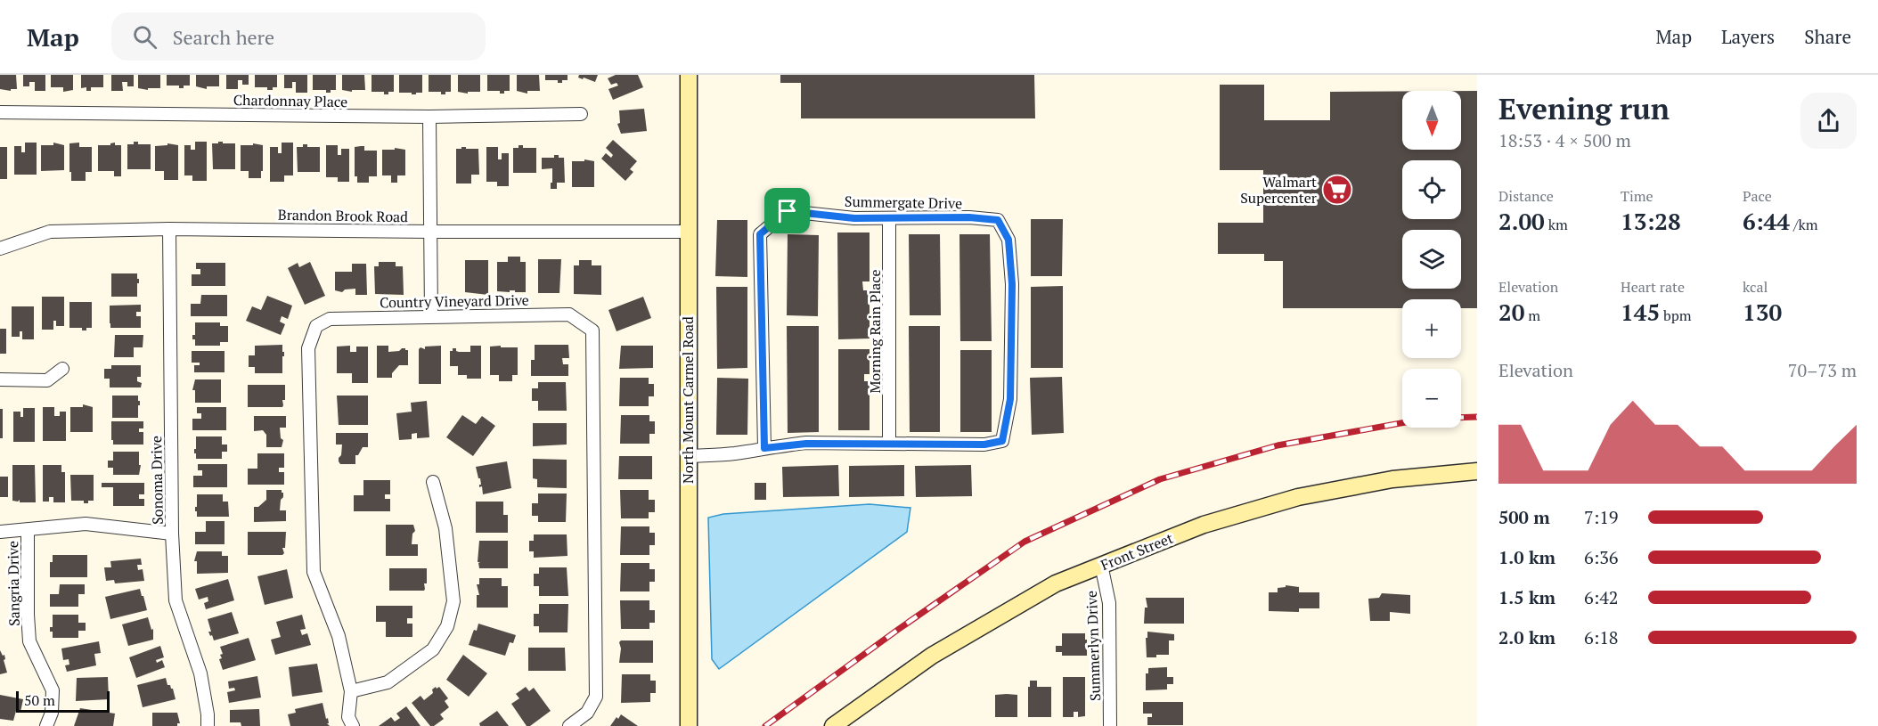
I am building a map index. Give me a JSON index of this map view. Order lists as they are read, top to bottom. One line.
{"streets":{"street":["Chardonnay Place","Summergate Drive","Brandon Brook Road","Country Vineyard Drive","Morning Rain Place","North Mount Carmel Road","Sonoma Drive","Front Street","Sangria Drive","Summerlyn Drive"]},"crossings":[["Summergate Drive","Morning Rain Place"],["Summergate Drive","North Mount Carmel Road"],["Brandon Brook Road","North Mount Carmel Road"],["Brandon Brook Road","Sonoma Drive"],["Front Street","Summerlyn Drive"]],"places":{"supermarket":["Walmart Supercenter"]},"scale_bar":"50 m","north":"bottom","page":{"header":"Map","search":"Search here","nav":["Map","Layers","Share"],"heading":["Evening run","18:53 · 4 × 500 m"],"map_buttons":["+","−"],"stats":[["Distance","2.00 km"],["Time","13:28"],["Pace","6:44 /km"],["Elevation","20 m"],["Heart rate","145 bpm"],["kcal","130"]],"chart":["Elevation","70–73 m"],"list":[{"name":"500 m","note":"7:19"},{"name":"1.0 km","note":"6:36"},{"name":"1.5 km","note":"6:42"},{"name":"2.0 km","note":"6:18"}],"scale":"50 m"}}
